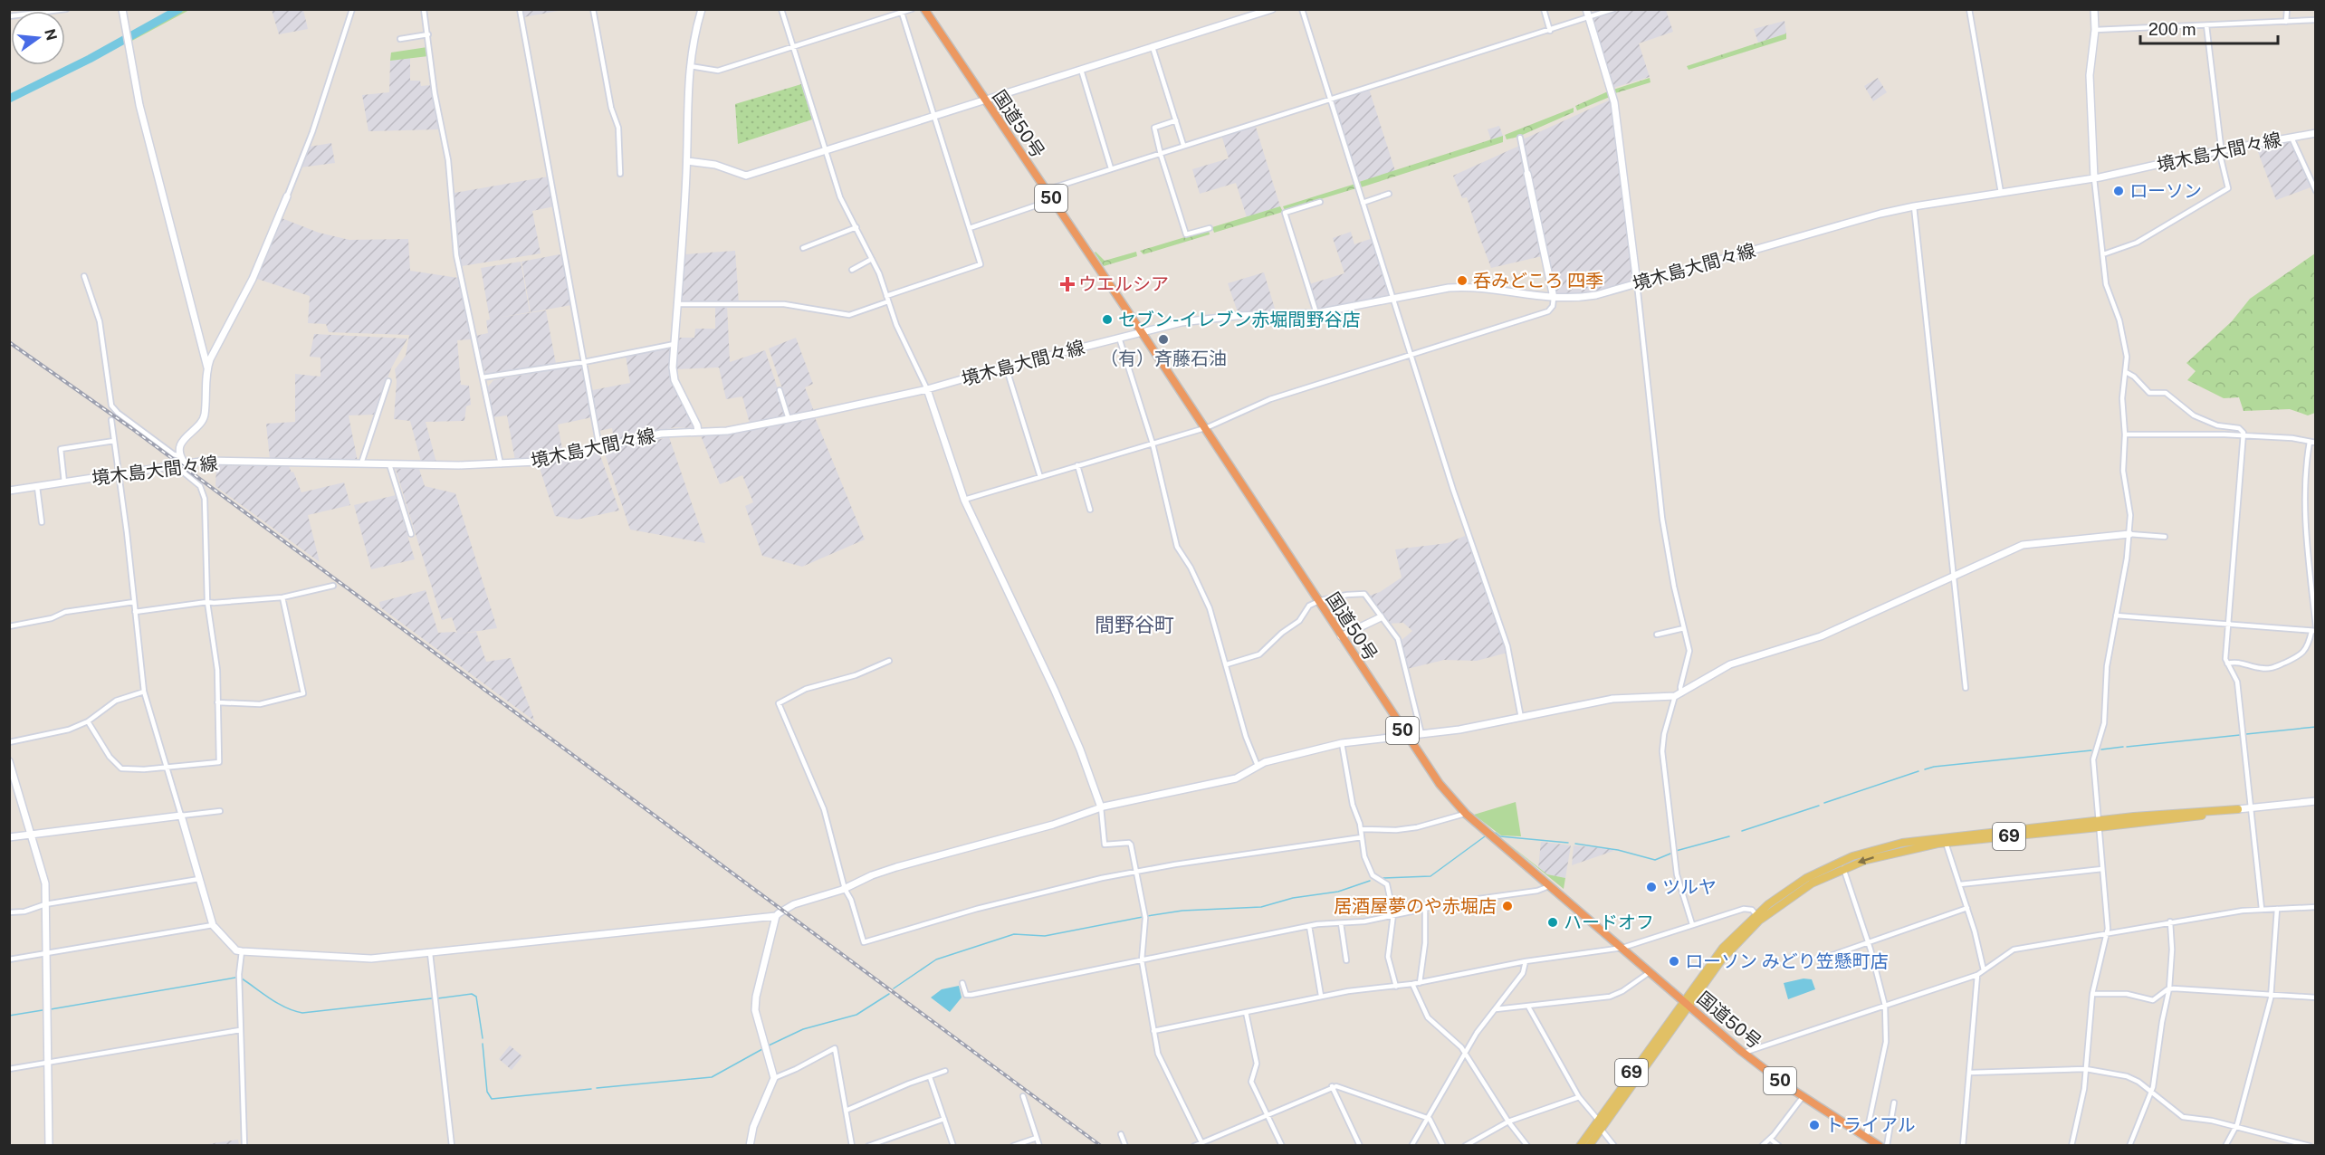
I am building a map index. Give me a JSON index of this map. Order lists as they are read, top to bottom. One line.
{"streets":{"highway":["国道50号","50"],"main road":["69"],"street":["境木島大間々線"]},"crossings":[["国道50号","境木島大間々線"],["国道50号","69"]],"districts":["間野谷町"],"places":{"other":["ローソン","呑みどころ 四季","セブン-イレブン赤堀間野谷店","（有）斉藤石油","ツルヤ","居酒屋夢のや赤堀店","ハードオフ","ローソン みどり笠懸町店","トライアル"],"health":["ウエルシア"]},"scale_bar":"200 m","north":"right"}
